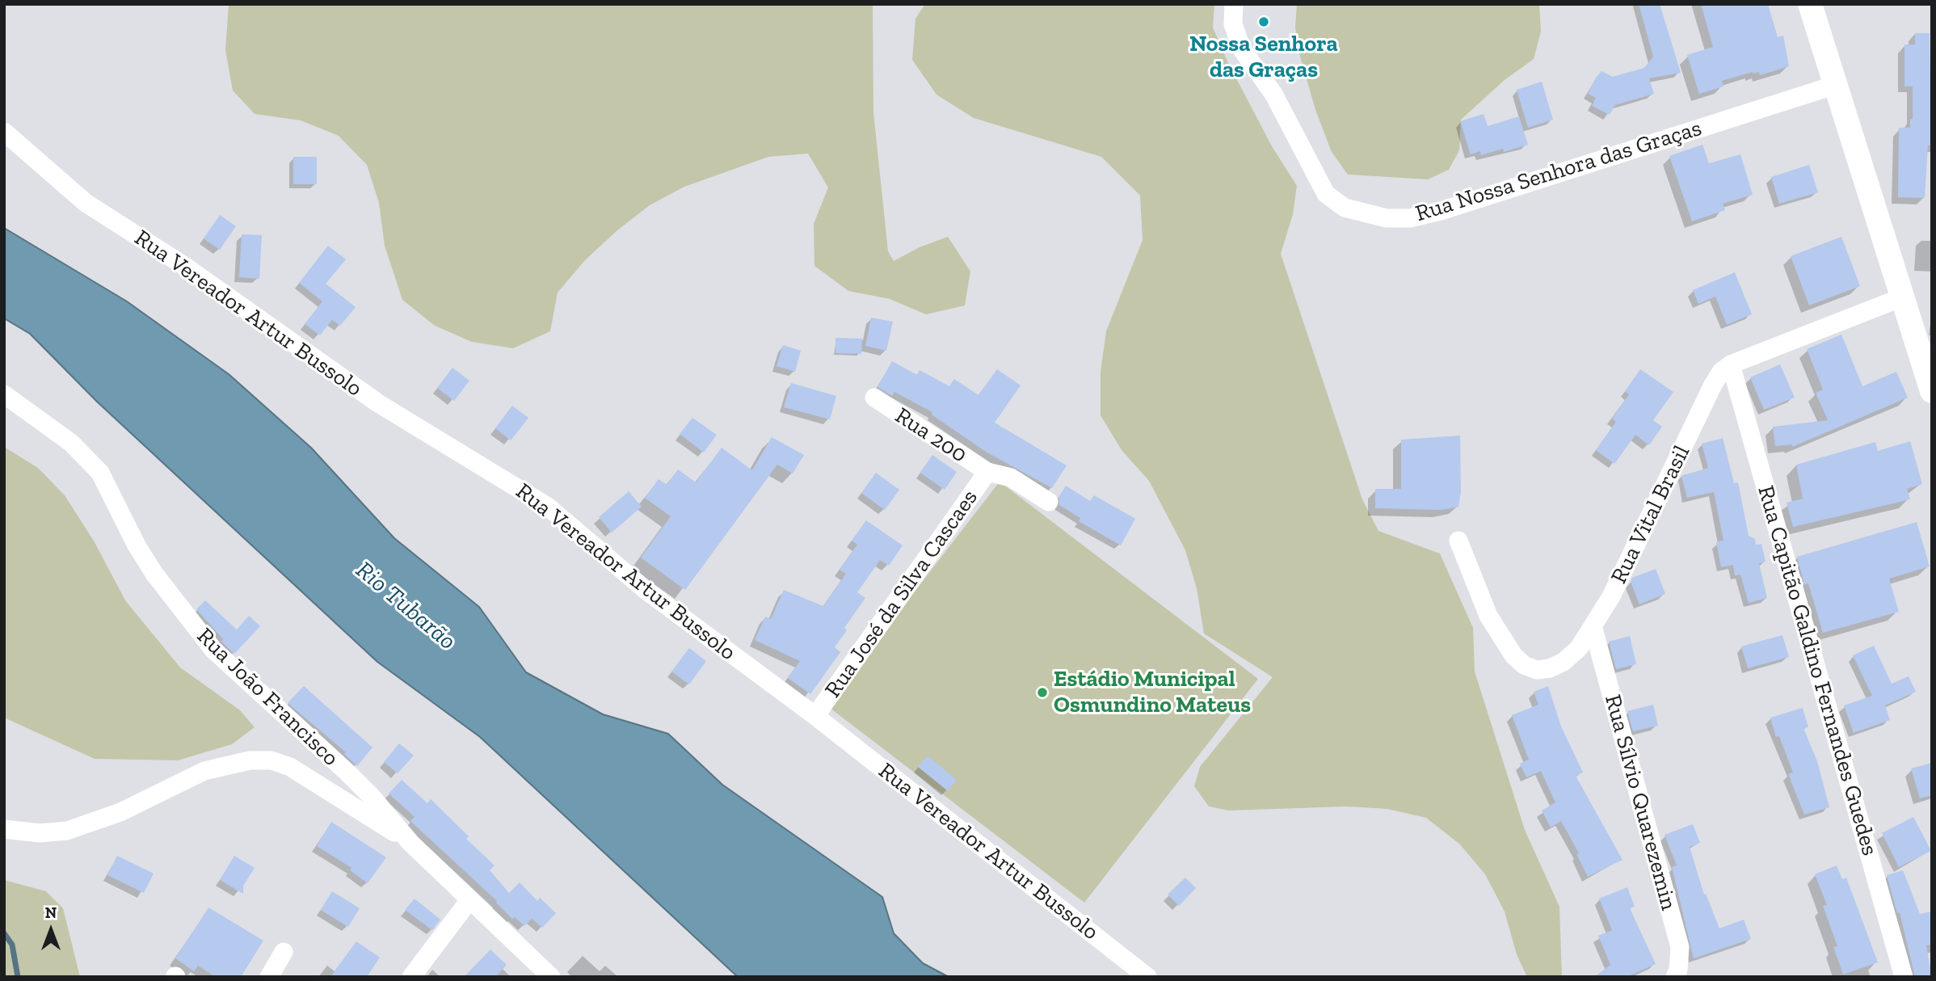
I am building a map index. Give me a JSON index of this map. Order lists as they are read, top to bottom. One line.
{"streets":{"street":["Rua Nossa Senhora das Graças","Rua Vereador Artur Bussolo","Rua 200","Rua Vital Brasil","Rua José da Silva Cascaes","Rua Capitão Galdino Fernandes Guedes","Rua João Francisco","Rua Sílvio Quarezemin"]},"crossings":[["Rua Vereador Artur Bussolo","Rua José da Silva Cascaes"],["Rua 200","Rua José da Silva Cascaes"],["Rua Vital Brasil","Rua Capitão Galdino Fernandes Guedes"],["Rua Vital Brasil","Rua Sílvio Quarezemin"]],"water":["Rio Tubarão"],"places":["Nossa Senhora das Graças","Estádio Municipal Osmundino Mateus"],"north":"top"}
